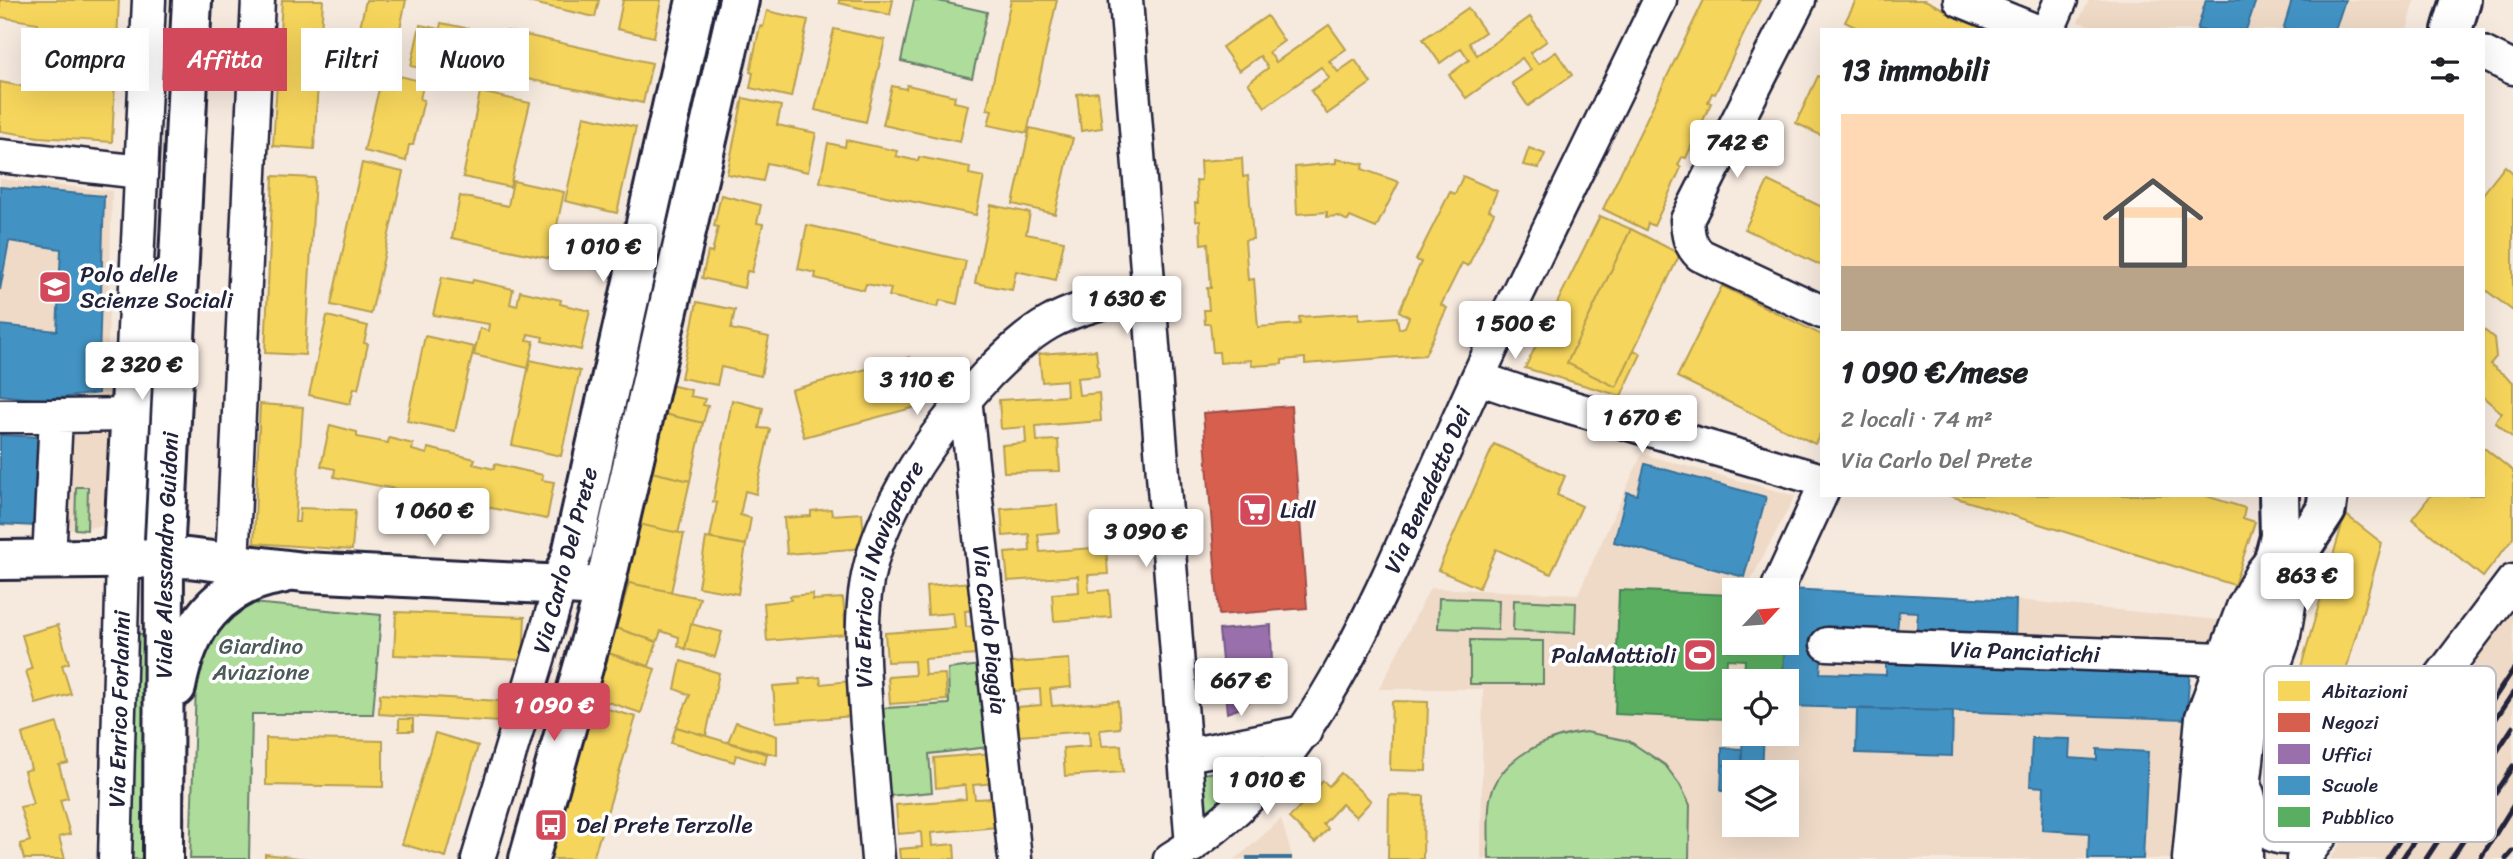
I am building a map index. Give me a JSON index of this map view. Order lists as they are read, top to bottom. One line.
{"streets":{"main road":["Viale Alessandro Guidoni","Via Carlo Del Prete"],"street":["Via Benedetto Dei","Via Enrico il Navigatore","Via Carlo Piaggia","Via Panciatichi","Via Enrico Forlanini"]},"crossings":[["Via Enrico il Navigatore","Via Carlo Piaggia"]],"parks":["Giardino Aviazione"],"places":{"school or university":["Polo delle Scienze Sociali"],"supermarket":["Lidl"],"sports":["PalaMattioli"],"bus stop":["Del Prete Terzolle"]},"legend":["Abitazioni","Negozi","Uffici","Scuole","Pubblico"],"north":"top right","page":{"chip":["Compra","Affitta","Filtri","Nuovo"],"heading":"13 immobili","list":[{"name":"1 090 €/mese","note":"2 locali · 74 m² · Via Carlo Del Prete"}],"price":["742 €","1 010 €","1 630 €","1 500 €","2 320 €","3 110 €","1 670 €","1 060 €","3 090 €","863 €","667 €","1 090 €","1 010 €"]}}
